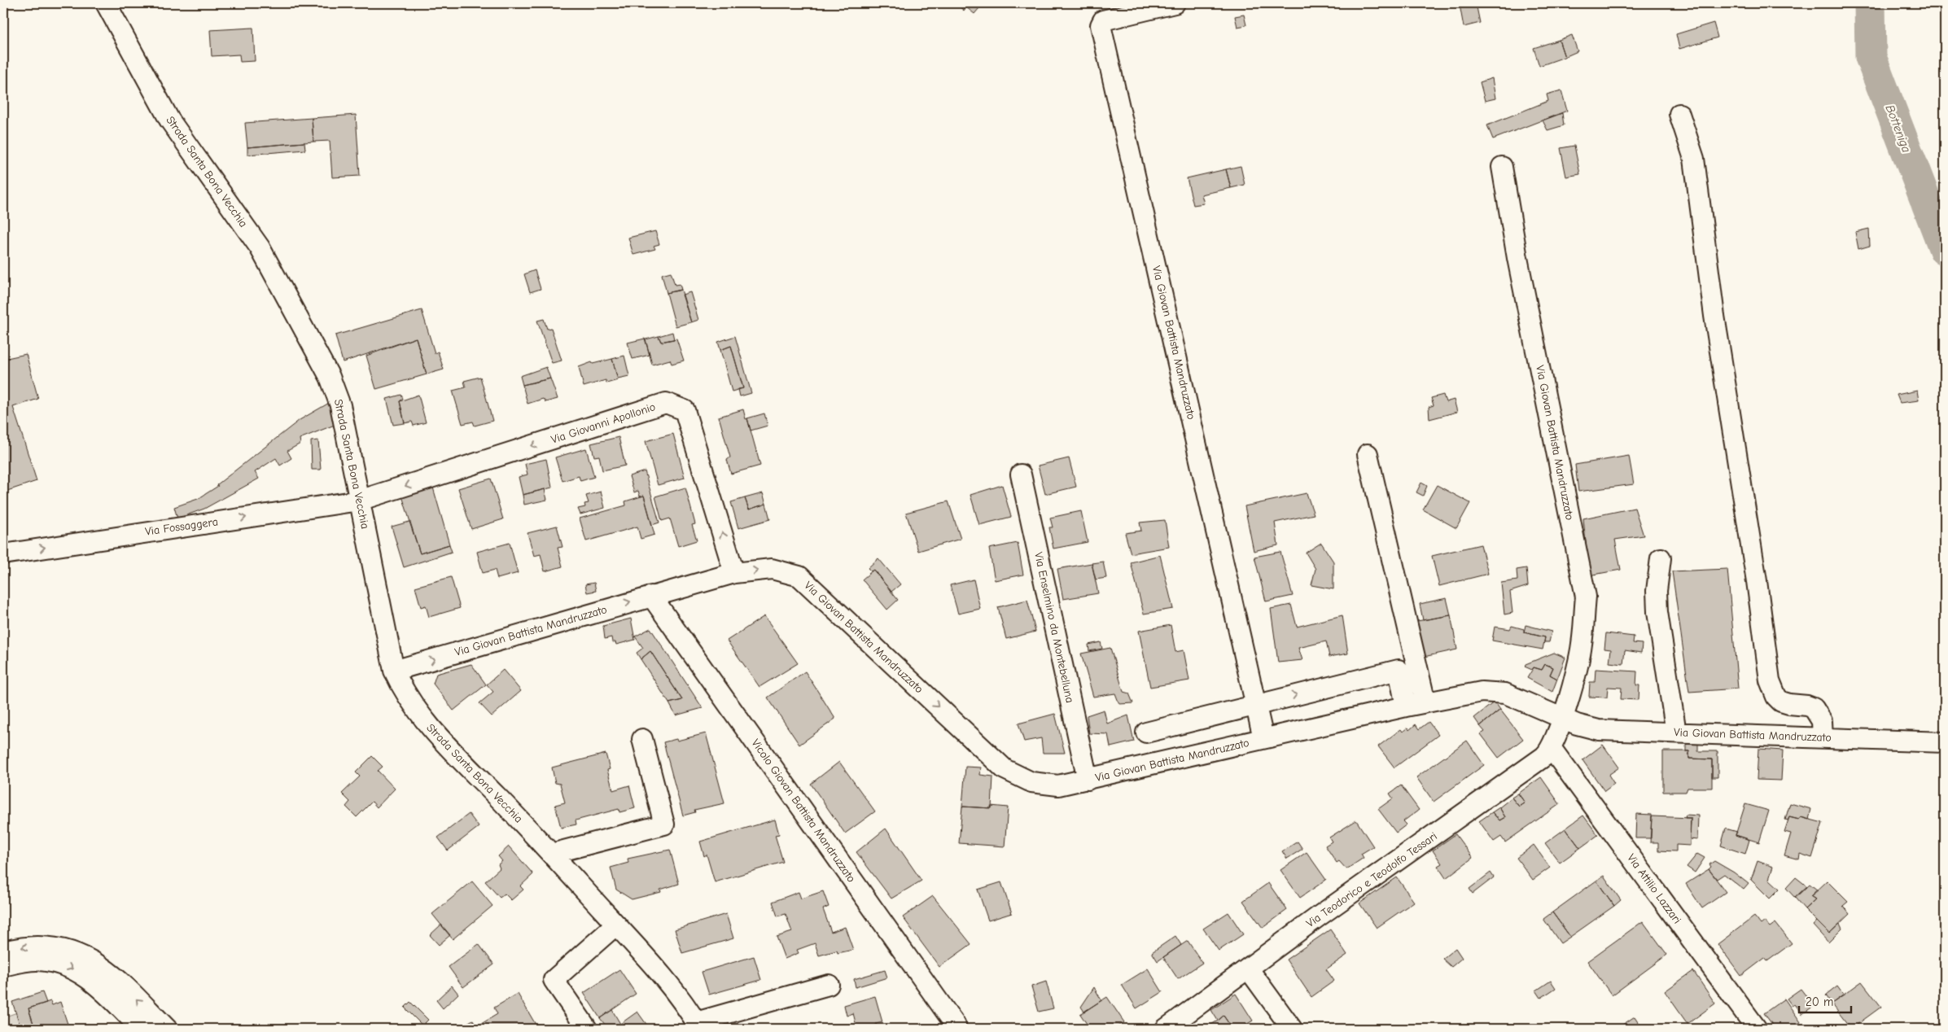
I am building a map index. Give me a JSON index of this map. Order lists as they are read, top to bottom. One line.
{"streets":{"street":["Strada Santa Bona Vecchia","Via Giovan Battista Mandruzzato","Via Giovanni Apollonio","Via Fossaggera","Via Enselmino da Montebelluna","Vicolo Giovan Battista Mandruzzato","Via Teodorico e Teodolfo Tessari","Via Attilio Lazzari"]},"crossings":[["Strada Santa Bona Vecchia","Via Giovan Battista Mandruzzato"],["Strada Santa Bona Vecchia","Via Giovanni Apollonio"],["Strada Santa Bona Vecchia","Via Fossaggera"],["Via Giovan Battista Mandruzzato","Via Giovanni Apollonio"],["Via Giovan Battista Mandruzzato","Via Enselmino da Montebelluna"],["Via Giovan Battista Mandruzzato","Vicolo Giovan Battista Mandruzzato"],["Via Giovan Battista Mandruzzato","Via Teodorico e Teodolfo Tessari"],["Via Giovanni Apollonio","Via Fossaggera"],["Via Teodorico e Teodolfo Tessari","Via Attilio Lazzari"]],"one_way":["Via Fossaggera"],"water":["Botteniga"],"scale_bar":"20 m"}
